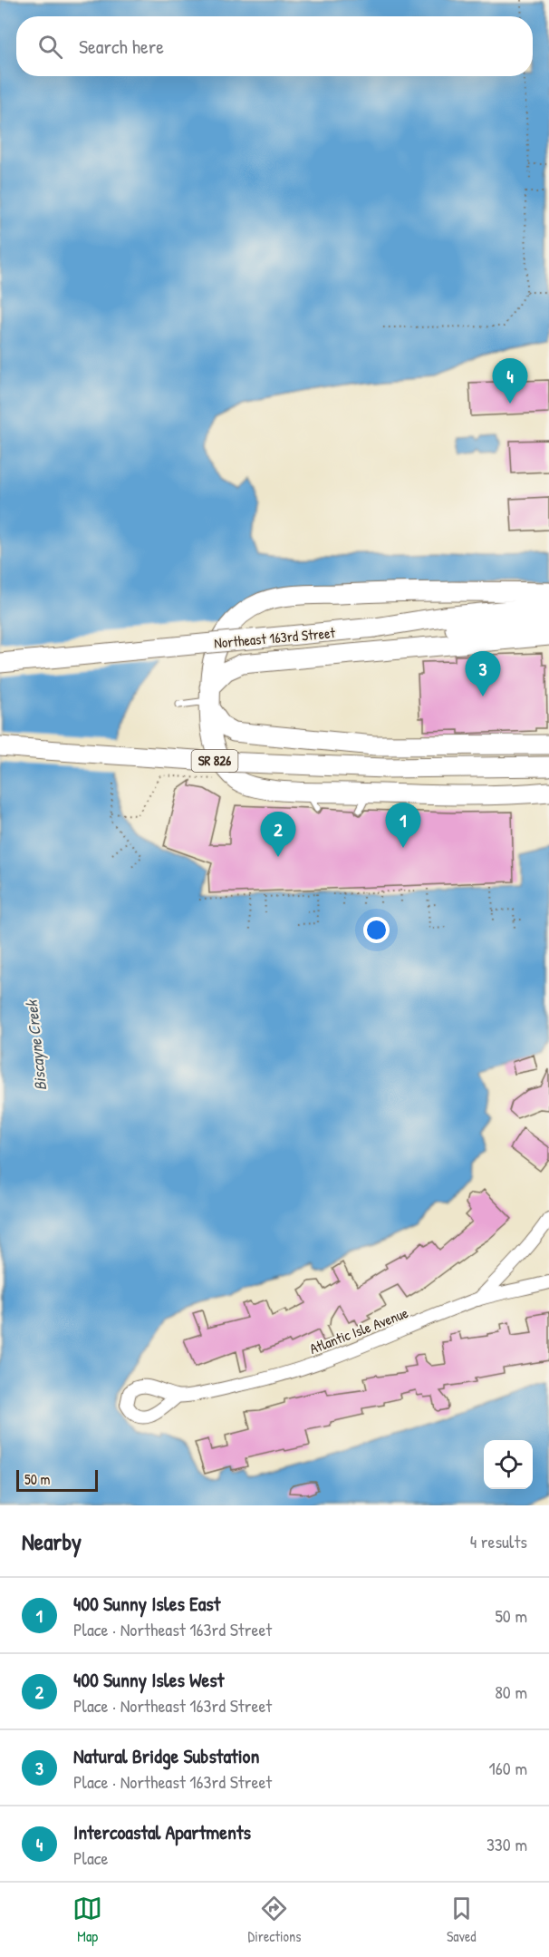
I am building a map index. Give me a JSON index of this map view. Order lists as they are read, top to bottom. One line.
{"streets":{"main road":["Northeast 163rd Street","SR 826"],"street":["Atlantic Isle Avenue"]},"water":["Biscayne Creek"],"scale_bar":"50 m","page":{"search":"Search here","pins":["4","3","1","2"],"scale":"50 m","heading":["Nearby","4 results"],"list":[{"mark":"1","name":"400 Sunny Isles East","note":"Place · Northeast 163rd Street","value":"50 m"},{"mark":"2","name":"400 Sunny Isles West","note":"Place · Northeast 163rd Street","value":"80 m"},{"mark":"3","name":"Natural Bridge Substation","note":"Place · Northeast 163rd Street","value":"160 m"},{"mark":"4","name":"Intercoastal Apartments","note":"Place","value":"330 m"}],"nav":["Map","Directions","Saved"]}}
